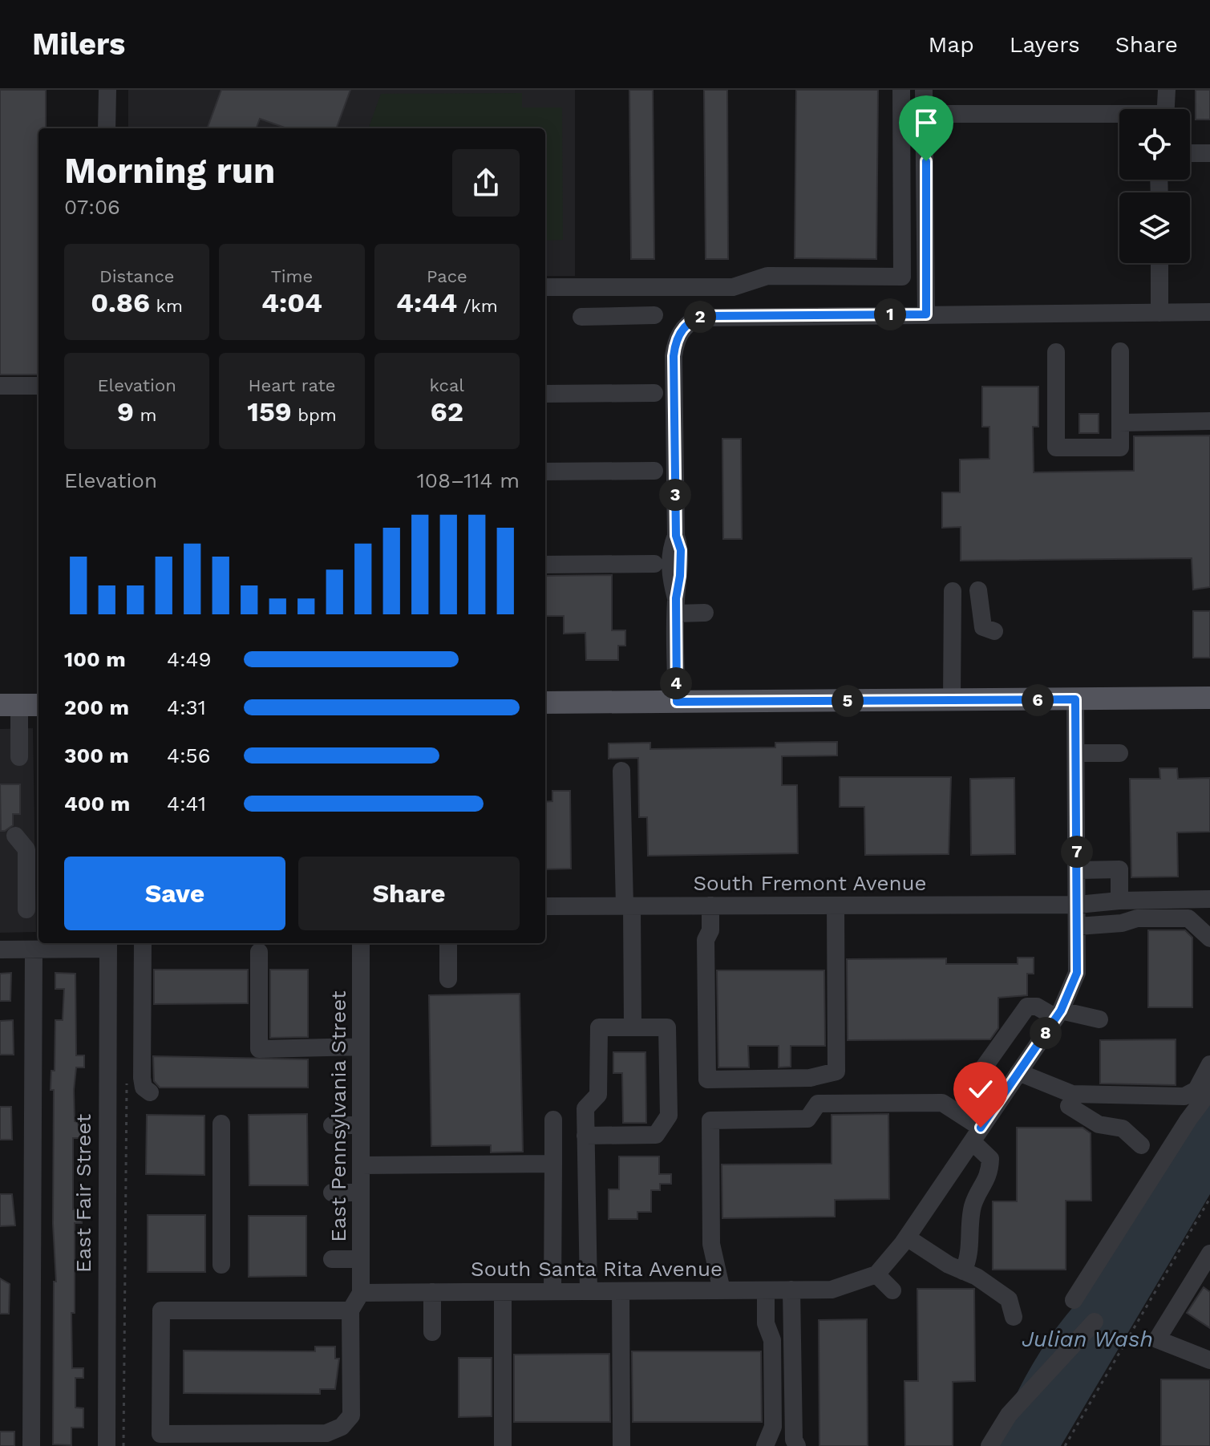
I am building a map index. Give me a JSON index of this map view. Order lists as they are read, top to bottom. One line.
{"streets":{"street":["South Fremont Avenue","East Pennsylvania Street","East Fair Street","South Santa Rita Avenue"]},"crossings":[["East Pennsylvania Street","South Santa Rita Avenue"]],"water":["Julian Wash"],"page":{"header":"Milers","nav":["Map","Layers","Share"],"heading":["Morning run","07:06"],"stats":[["Distance","0.86 km"],["Time","4:04"],["Pace","4:44 /km"],["Elevation","9 m"],["Heart rate","159 bpm"],["kcal","62"]],"pins":["1","2","3","4","6","5","7","8"],"chart":["Elevation","108–114 m"],"list":[{"name":"100 m","note":"4:49"},{"name":"200 m","note":"4:31"},{"name":"300 m","note":"4:56"},{"name":"400 m","note":"4:41"}],"buttons":["Save","Share"]}}
